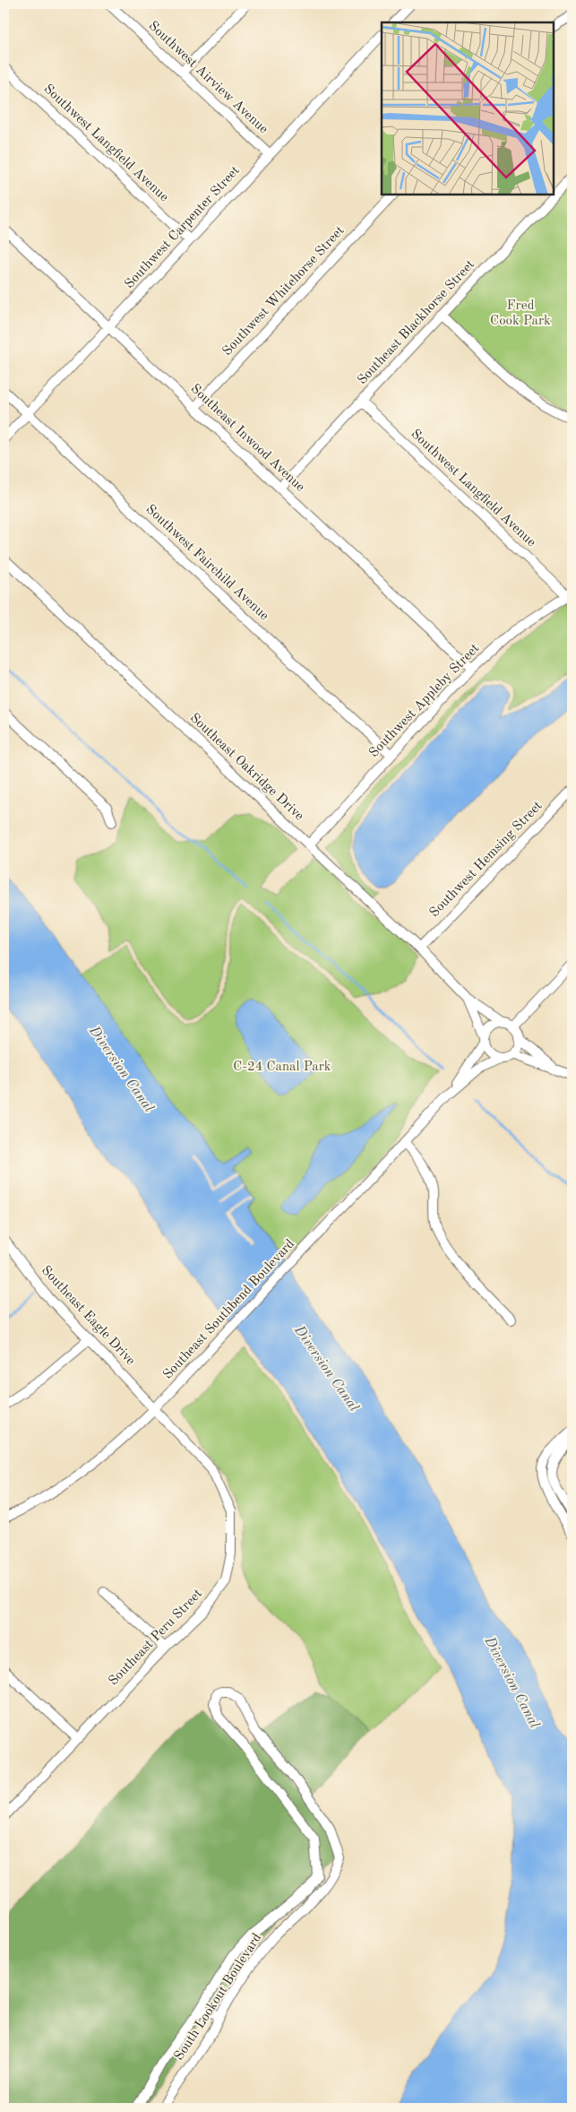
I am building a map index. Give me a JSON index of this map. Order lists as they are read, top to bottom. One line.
{"streets":{"street":["Southwest Airview Avenue","Southwest Langfield Avenue","Southwest Carpenter Street","Southwest Whitehorse Street","Southeast Blackhorse Street","Southeast Inwood Avenue","Southwest Fairchild Avenue","Southwest Appleby Street","Southeast Oakridge Drive","Southwest Hemsing Street","Southeast Southbend Boulevard","Southeast Eagle Drive","Southeast Peru Street","South Lookout Boulevard"]},"crossings":[["Southwest Airview Avenue","Southwest Carpenter Street"],["Southwest Langfield Avenue","Southwest Carpenter Street"],["Southwest Langfield Avenue","Southeast Blackhorse Street"],["Southwest Langfield Avenue","Southwest Appleby Street"],["Southwest Carpenter Street","Southeast Inwood Avenue"],["Southwest Carpenter Street","Southwest Fairchild Avenue"],["Southwest Whitehorse Street","Southeast Inwood Avenue"],["Southeast Blackhorse Street","Southeast Inwood Avenue"],["Southeast Inwood Avenue","Southwest Appleby Street"],["Southwest Fairchild Avenue","Southwest Appleby Street"],["Southwest Appleby Street","Southeast Oakridge Drive"],["Southeast Oakridge Drive","Southwest Hemsing Street"],["Southeast Oakridge Drive","Southeast Southbend Boulevard"],["Southeast Southbend Boulevard","Southeast Eagle Drive"],["Southeast Southbend Boulevard","Southeast Peru Street"],["Southeast Eagle Drive","Southeast Peru Street"]],"water":["Diversion Canal"],"parks":["Fred Cook Park","C-24 Canal Park"]}
